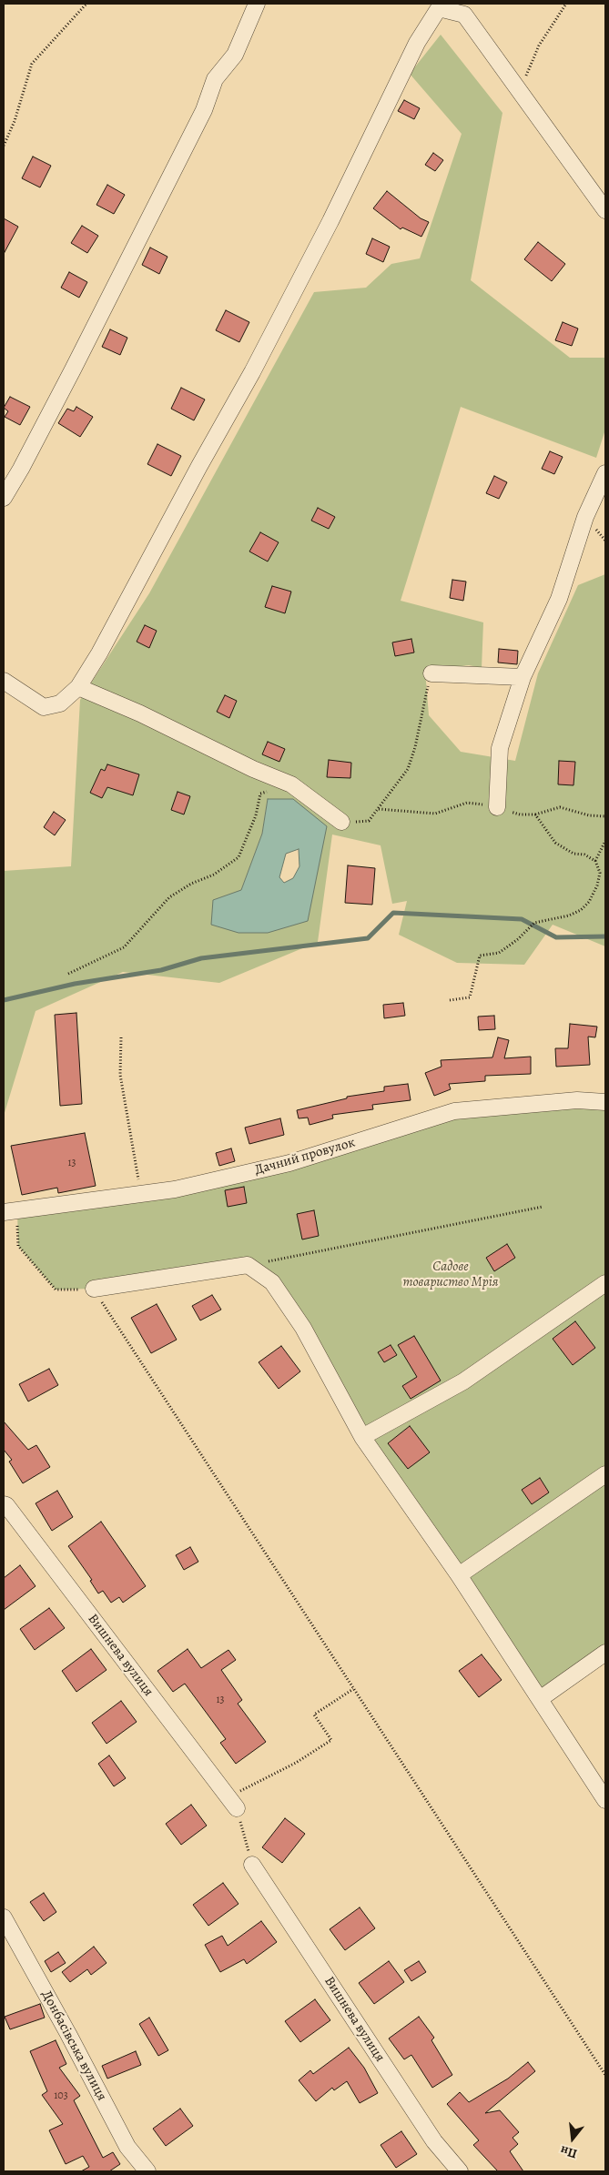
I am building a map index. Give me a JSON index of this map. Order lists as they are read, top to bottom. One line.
{"streets":{"street":["Дачний провулок","Вишнева вулиця","Донбасівська вулиця"]},"parks":["Садове товариство Мрія"],"house_numbers":["13","13","103"],"north":"bottom"}
